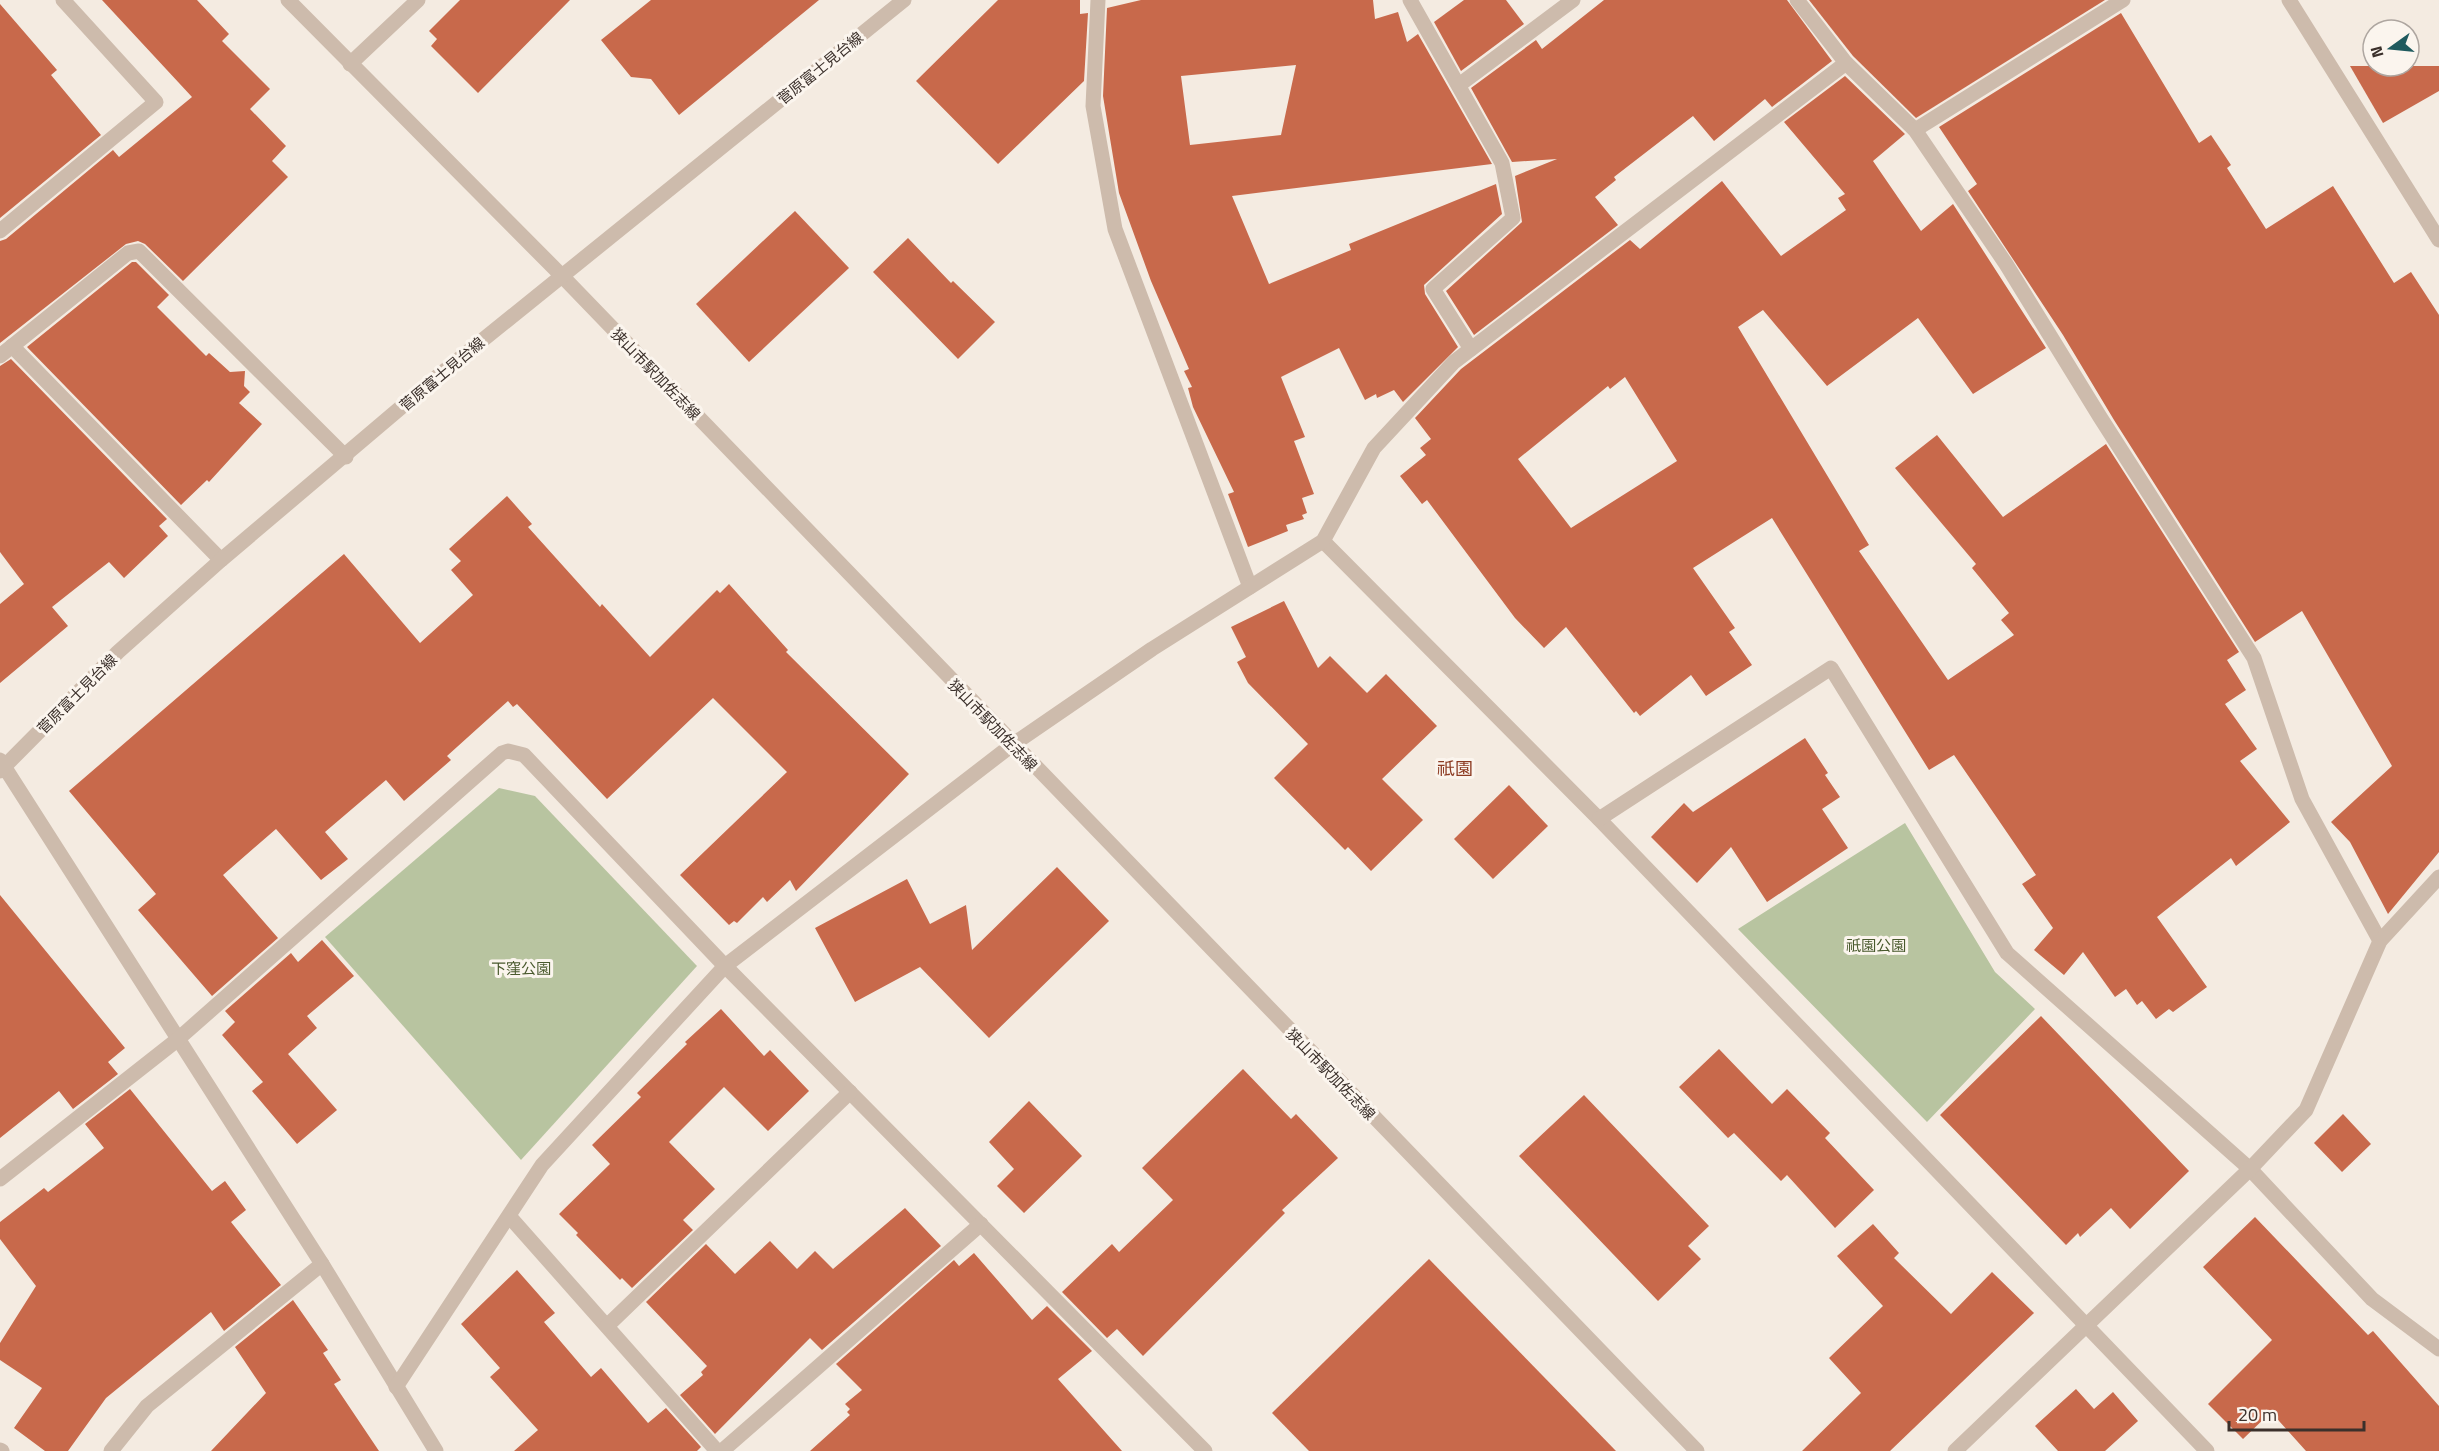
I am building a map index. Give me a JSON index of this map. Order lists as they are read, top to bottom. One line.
{"streets":{"street":["菅原富士見台線","狭山市駅加佐志線"]},"crossings":[["菅原富士見台線","狭山市駅加佐志線"]],"districts":["祇園"],"parks":["祇園公園","下窪公園"],"scale_bar":"20 m","north":"left"}
